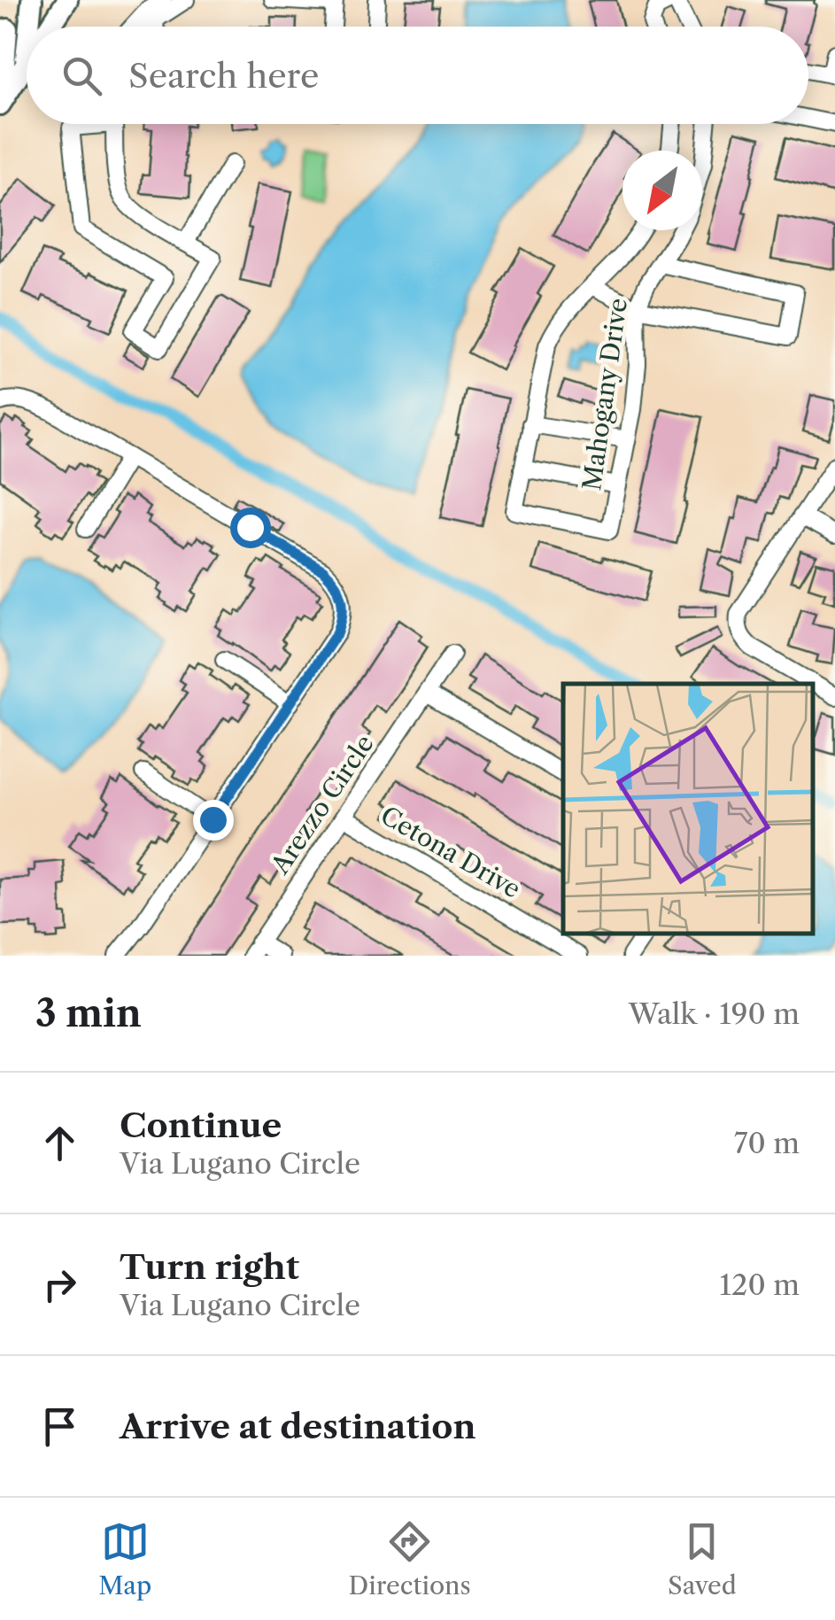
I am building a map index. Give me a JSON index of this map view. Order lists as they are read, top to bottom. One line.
{"streets":{"street":["Mahogany Drive","Arezzo Circle","Cetona Drive"]},"crossings":[["Arezzo Circle","Cetona Drive"]],"north":"bottom left","page":{"search":"Search here","heading":["3 min","Walk · 190 m"],"list":[["Continue","Via Lugano Circle","70 m"],["Turn right","Via Lugano Circle","120 m"],"Arrive at destination"],"nav":["Map","Directions","Saved"]}}
